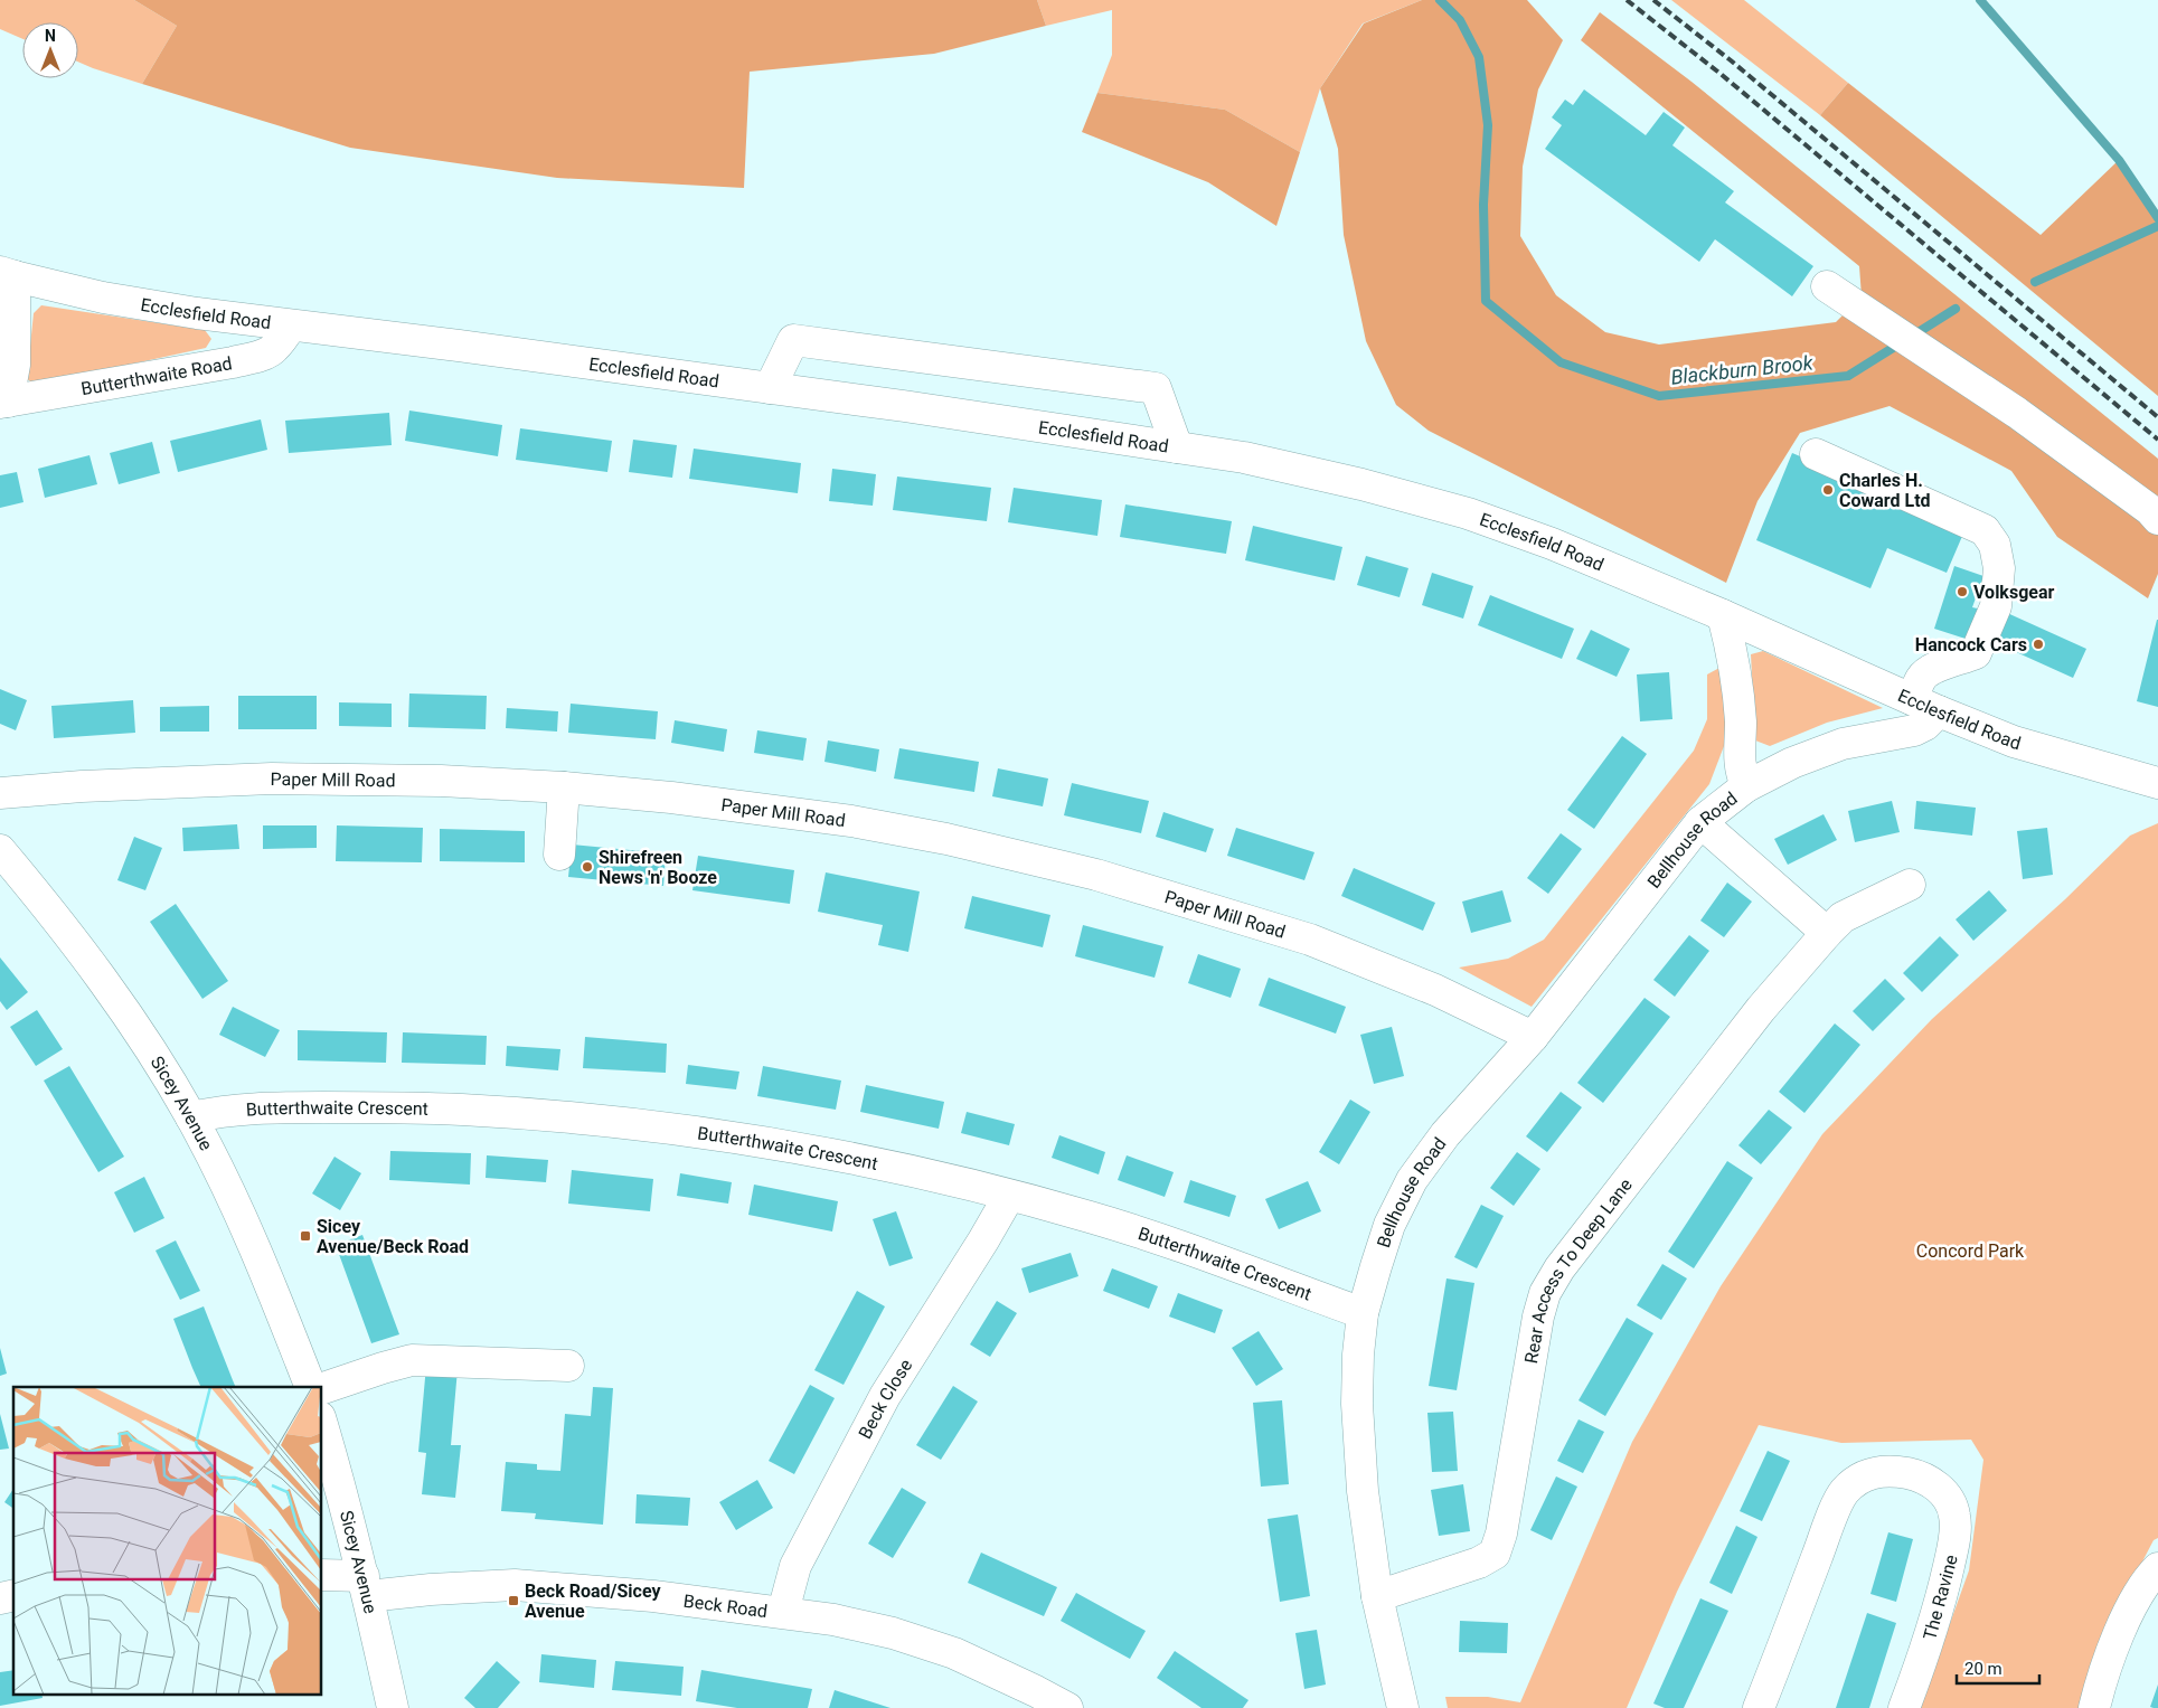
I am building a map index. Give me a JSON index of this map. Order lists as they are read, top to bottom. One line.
{"streets":{"street":["Ecclesfield Road","Butterthwaite Road","Paper Mill Road","Bellhouse Road","Sicey Avenue","Butterthwaite Crescent","Rear Access To Deep Lane","Beck Close","The Ravine","Beck Road"]},"crossings":[["Ecclesfield Road","Butterthwaite Road"],["Ecclesfield Road","Bellhouse Road"],["Paper Mill Road","Bellhouse Road"],["Bellhouse Road","Butterthwaite Crescent"],["Bellhouse Road","Rear Access To Deep Lane"],["Sicey Avenue","Butterthwaite Crescent"],["Sicey Avenue","Beck Road"],["Butterthwaite Crescent","Beck Close"],["Beck Close","Beck Road"]],"water":["Blackburn Brook"],"parks":["Concord Park"],"places":{"other":["Charles H. Coward Ltd","Volksgear","Hancock Cars","Shirefreen News 'n' Booze"],"transit":["Sicey Avenue/Beck Road","Beck Road/Sicey Avenue"]},"scale_bar":"20 m","north":"top"}
